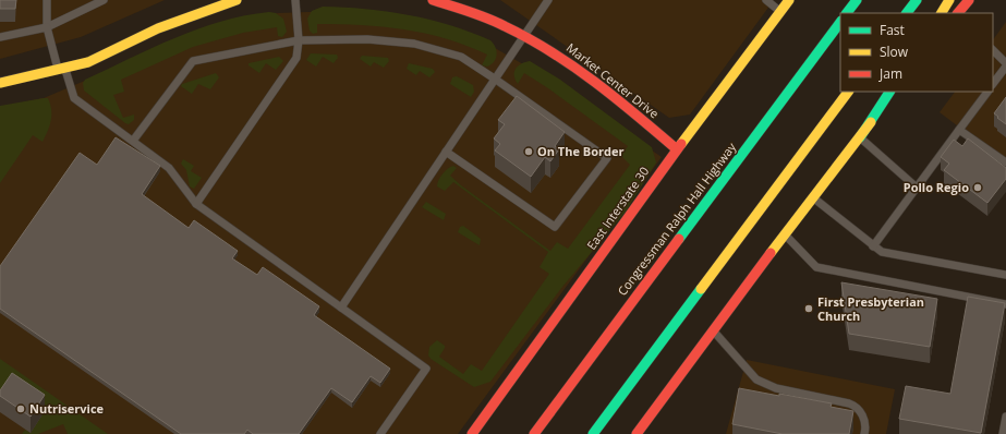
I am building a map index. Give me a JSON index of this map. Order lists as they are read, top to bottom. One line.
{"streets":{"main road":["Market Center Drive","East Interstate 30","Congressman Ralph Hall Highway"]},"crossings":[["Market Center Drive","East Interstate 30"]],"places":["On The Border","Pollo Regio","First Presbyterian Church","Nutriservice"],"legend":["Fast","Slow","Jam"]}
